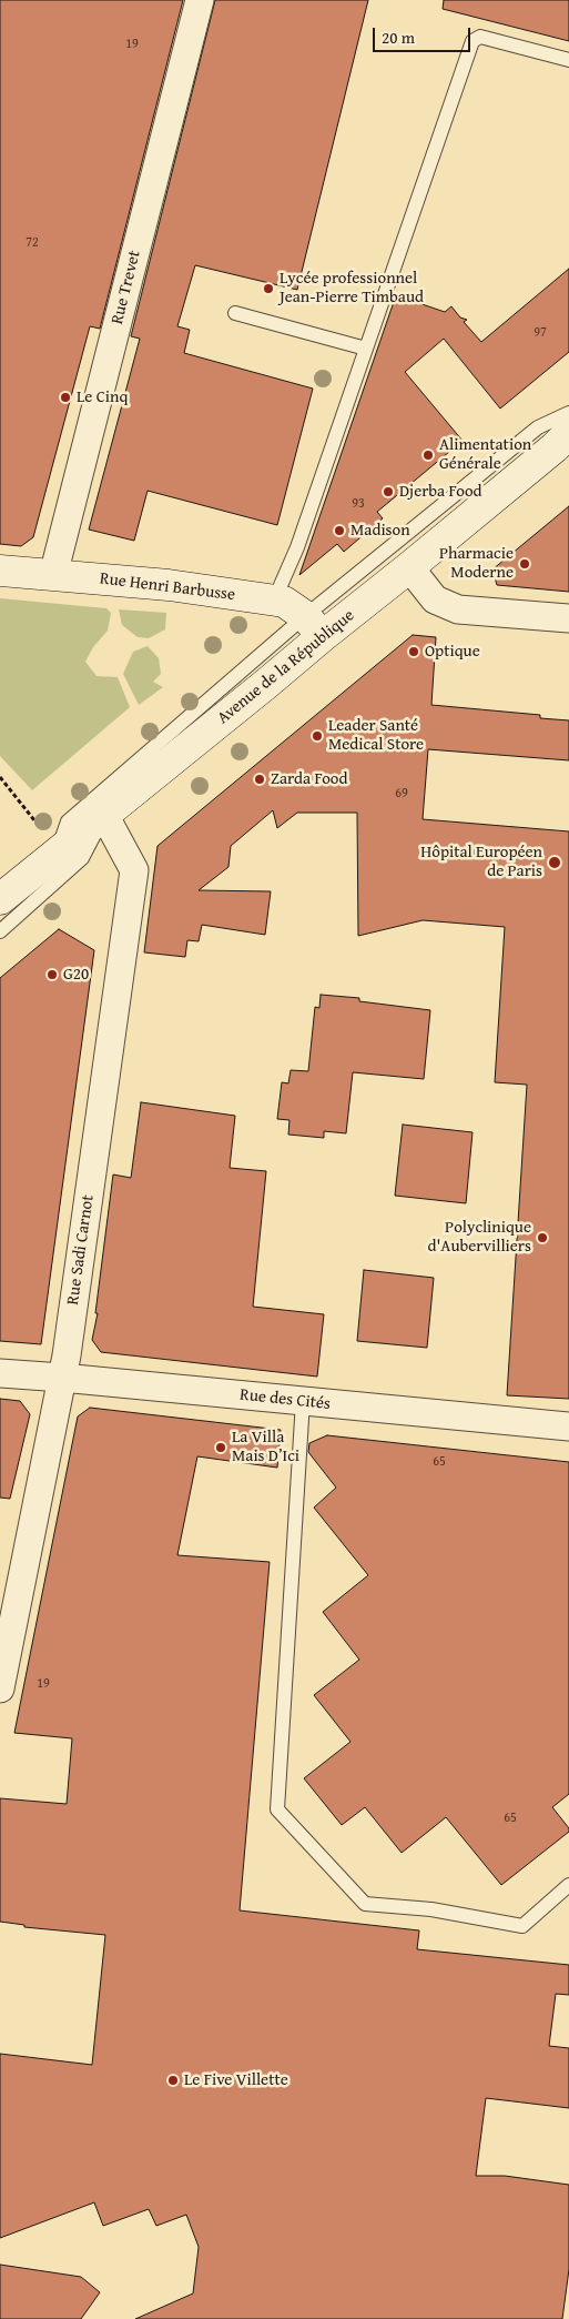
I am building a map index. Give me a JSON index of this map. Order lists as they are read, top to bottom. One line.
{"streets":{"main road":["Rue Henri Barbusse","Avenue de la République"],"street":["Rue Trevet","Rue Sadi Carnot","Rue des Cités"]},"crossings":[["Rue Trevet","Rue Henri Barbusse"],["Rue Henri Barbusse","Avenue de la République"],["Avenue de la République","Rue Sadi Carnot"],["Rue Sadi Carnot","Rue des Cités"]],"places":["Lycée professionnel Jean-Pierre Timbaud","Le Cinq","Alimentation Générale","Djerba Food","Madison","Pharmacie Moderne","Optique","Leader Santé Medical Store","Zarda Food","Hôpital Européen de Paris","G20","Polyclinique d'Aubervilliers","La Villa Mais D’Ici","Le Five Villette"],"house_numbers":["19","72","97","93","69","65","19","65"],"scale_bar":"20 m"}
